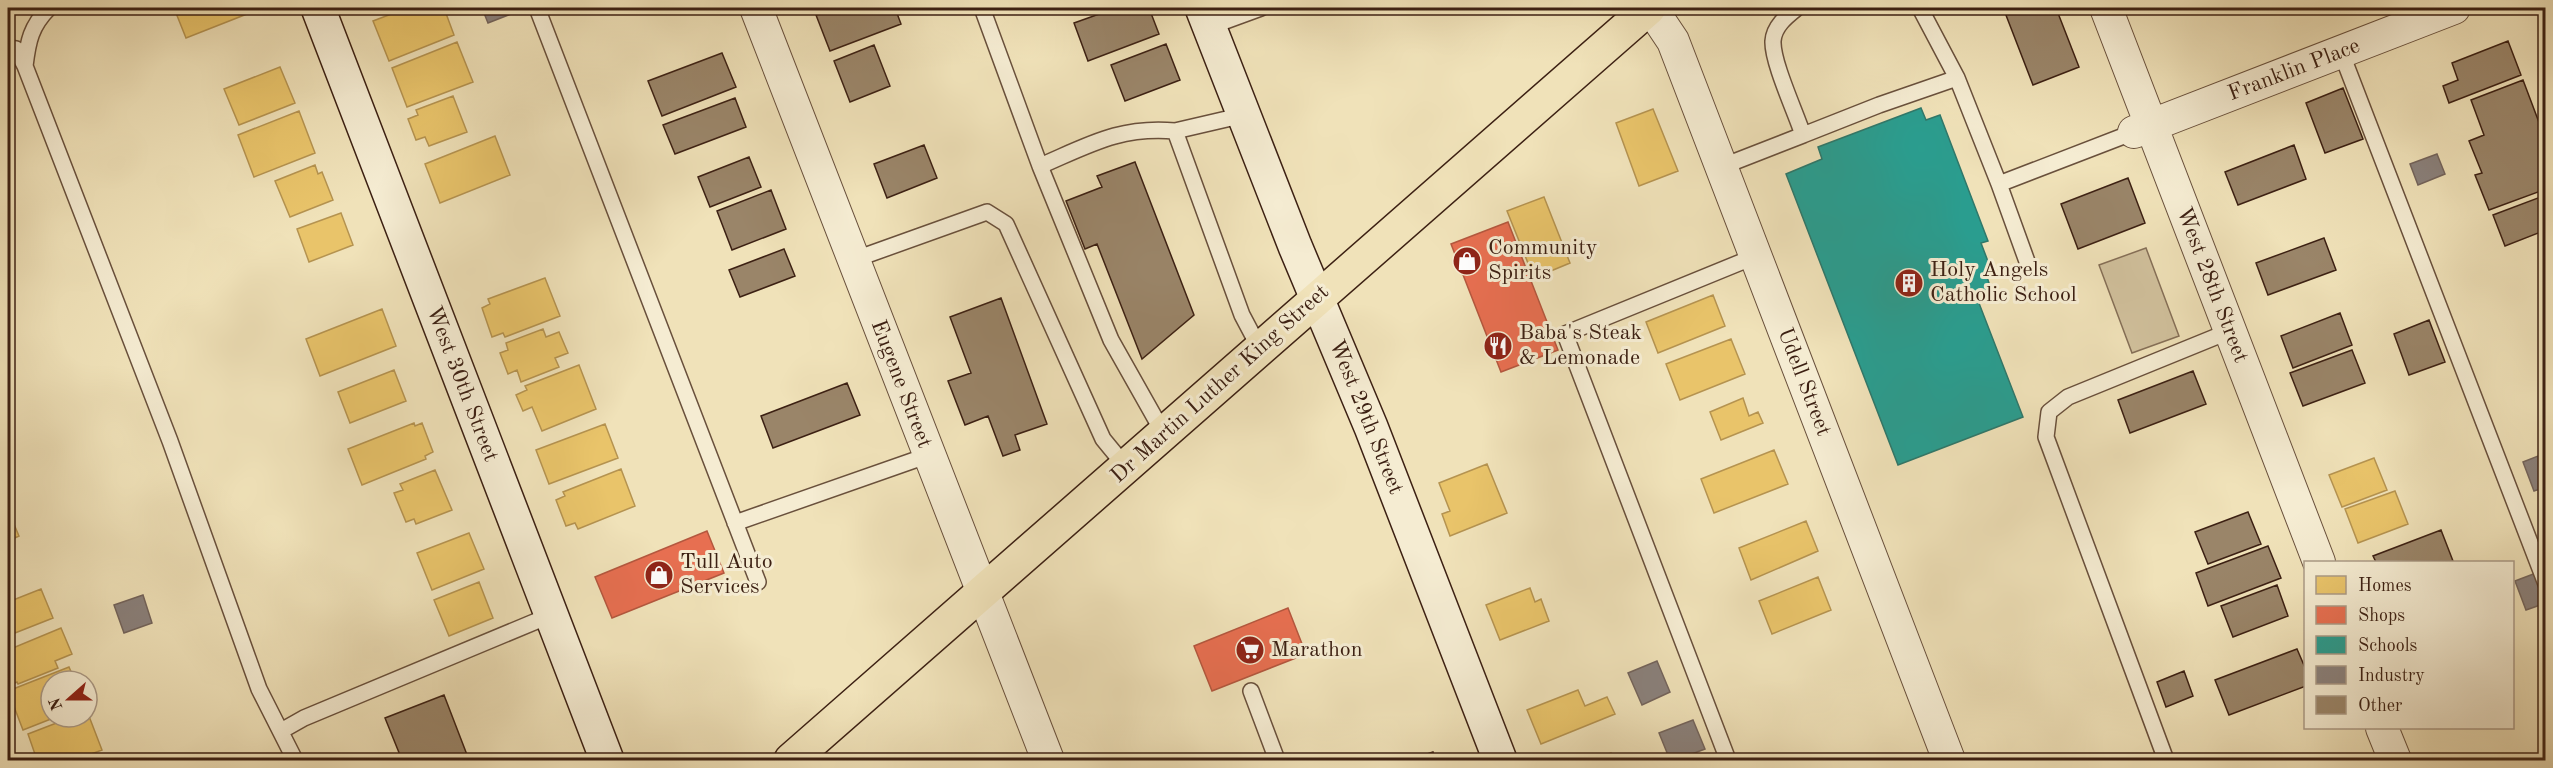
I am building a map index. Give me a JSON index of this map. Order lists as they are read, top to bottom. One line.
{"streets":{"main road":["West 30th Street","Dr Martin Luther King Street","West 29th Street"],"street":["Franklin Place","West 28th Street","Udell Street","Eugene Street"]},"crossings":[["Franklin Place","West 28th Street"],["Udell Street","Dr Martin Luther King Street"],["Eugene Street","Dr Martin Luther King Street"],["Dr Martin Luther King Street","West 29th Street"]],"places":{"shop":["Community Spirits","Tull Auto Services"],"building":["Holy Angels Catholic School"],"restaurant":["Baba's Steak & Lemonade"],"supermarket":["Marathon"]},"legend":["Homes","Shops","Schools","Industry","Other"],"north":"left"}
